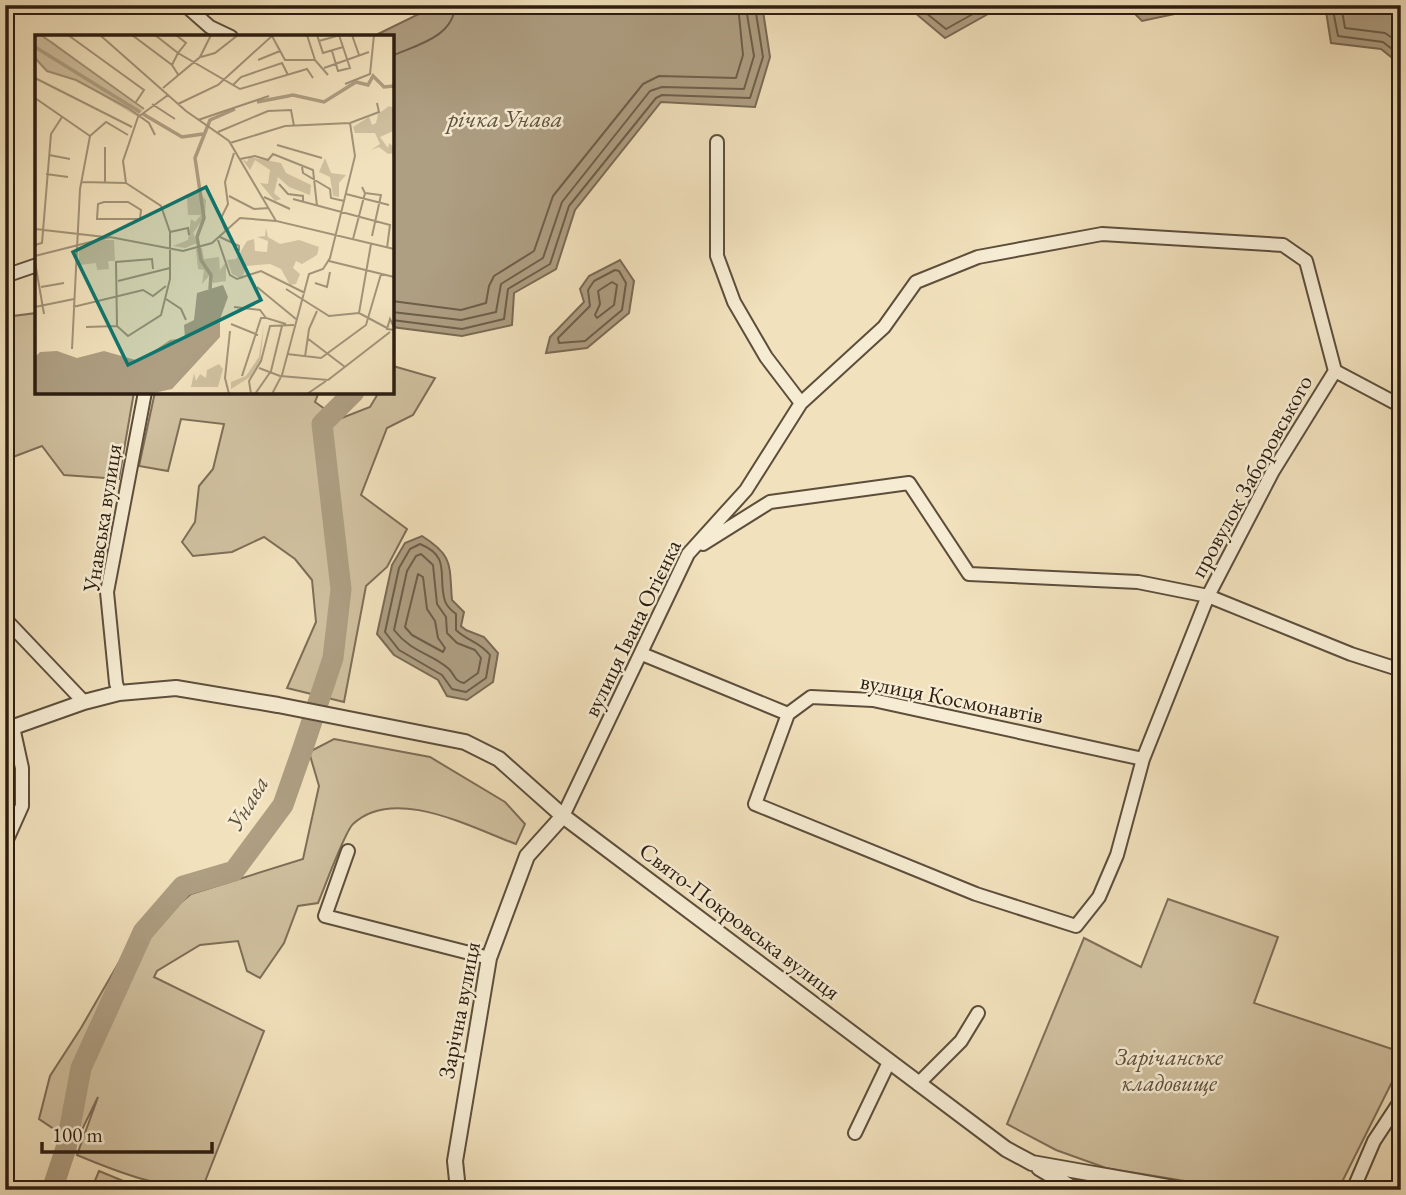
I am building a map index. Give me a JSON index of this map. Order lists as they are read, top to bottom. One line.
{"streets":{"street":["провулок Заборовського","Унавська вулиця","вулиця Івана Огієнка","вулиця Космонавтів","Свято-Покровська вулиця","Зарічна вулиця"]},"crossings":[["провулок Заборовського","вулиця Івана Огієнка"],["провулок Заборовського","вулиця Космонавтів"],["Унавська вулиця","Свято-Покровська вулиця"],["вулиця Івана Огієнка","Свято-Покровська вулиця"],["вулиця Івана Огієнка","Зарічна вулиця"],["Свято-Покровська вулиця","Зарічна вулиця"]],"water":["річка Унава","Унава"],"parks":["Зарічанське кладовище"],"scale_bar":"100 m"}
